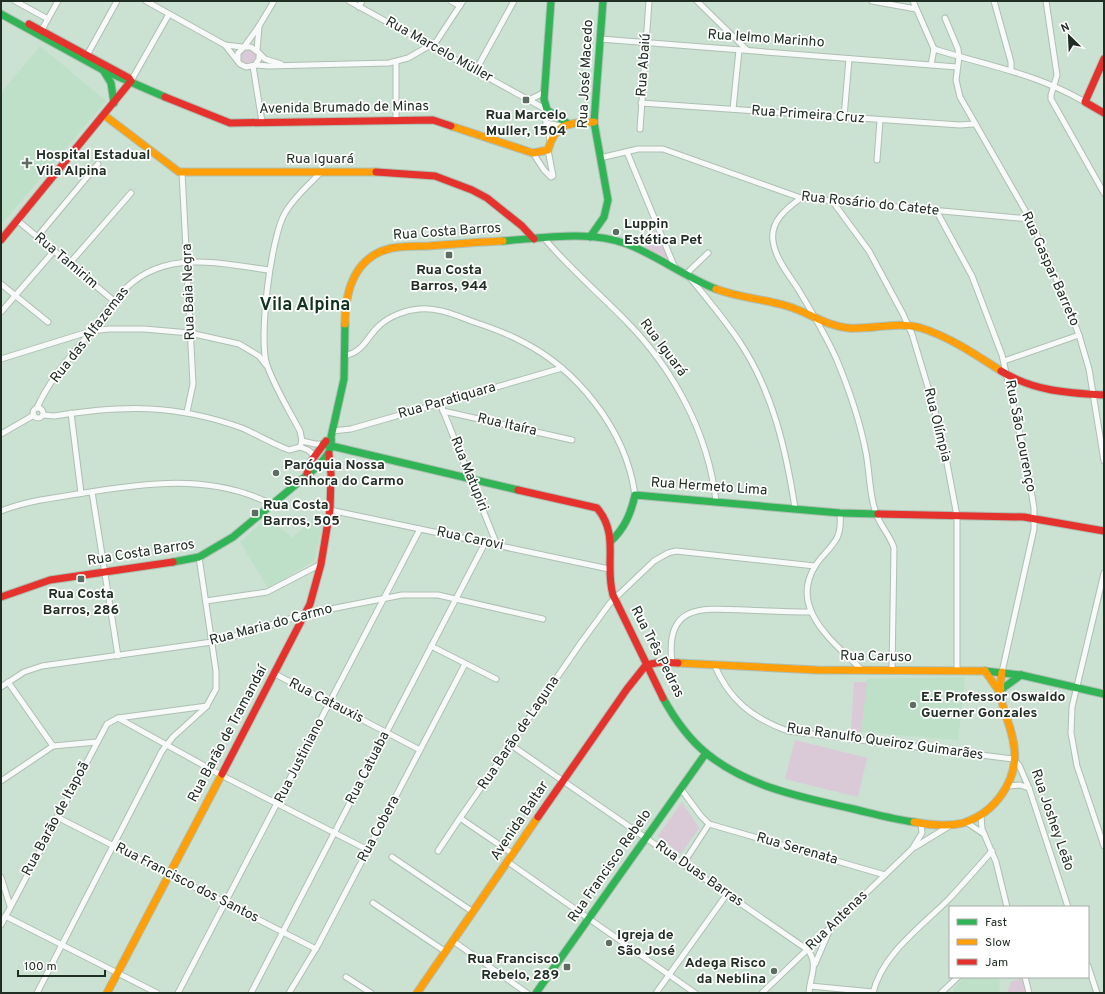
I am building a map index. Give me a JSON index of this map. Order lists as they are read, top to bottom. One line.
{"streets":{"street":["Rua Ielmo Marinho","Rua Marcelo Müller","Rua Abaiú","Rua José Macedo","Avenida Brumado de Minas","Rua Primeira Cruz","Rua Iguará","Rua Rosário do Catete","Rua Costa Barros","Rua Tamirim","Rua Gaspar Barreto","Rua Baia Negra","Rua das Alfazemas","Rua Paratiquara","Rua Itaíra","Rua Olímpia","Rua São Lourenço","Rua Matupiri","Rua Hermeto Lima","Rua Carovi","Rua Maria do Carmo","Rua Três Pedras","Rua Caruso","Rua Catauxis","Rua Barão de Laguna","Rua Barão de Tramandaí","Rua Ranulfo Queiroz Guimarães","Rua Justiniano","Rua Catuaba","Rua Barão de Itapoã","Rua Joshey Leão","Avenida Baltar","Rua Cobera","Rua Serenata","Rua Francisco Rebelo","Rua Duas Barras","Rua Francisco dos Santos","Rua Antenas"]},"crossings":[["Rua Ielmo Marinho","Rua Abaiú"],["Rua Ielmo Marinho","Rua José Macedo"],["Rua Ielmo Marinho","Rua Gaspar Barreto"],["Rua Abaiú","Rua Primeira Cruz"],["Rua José Macedo","Rua Rosário do Catete"],["Rua José Macedo","Rua Costa Barros"],["Rua Primeira Cruz","Rua Gaspar Barreto"],["Rua Iguará","Rua Costa Barros"],["Rua Iguará","Rua Baia Negra"],["Rua Iguará","Rua Hermeto Lima"],["Rua Rosário do Catete","Rua Gaspar Barreto"],["Rua Rosário do Catete","Rua Olímpia"],["Rua Rosário do Catete","Rua São Lourenço"],["Rua Costa Barros","Rua Gaspar Barreto"],["Rua Costa Barros","Rua Paratiquara"],["Rua Costa Barros","Rua Olímpia"],["Rua Costa Barros","Rua São Lourenço"],["Rua Costa Barros","Rua Hermeto Lima"],["Rua Costa Barros","Rua Três Pedras"],["Rua Costa Barros","Rua Barão de Tramandaí"],["Rua Tamirim","Rua das Alfazemas"],["Rua Baia Negra","Rua das Alfazemas"],["Rua Paratiquara","Rua Matupiri"],["Rua Paratiquara","Rua Hermeto Lima"],["Rua Itaíra","Rua Matupiri"],["Rua Olímpia","Rua Hermeto Lima"],["Rua Olímpia","Rua Caruso"],["Rua São Lourenço","Rua Hermeto Lima"],["Rua São Lourenço","Rua Caruso"],["Rua São Lourenço","Rua Joshey Leão"],["Rua Matupiri","Rua Carovi"],["Rua Matupiri","Rua Três Pedras"],["Rua Carovi","Rua Três Pedras"],["Rua Carovi","Rua Barão de Tramandaí"],["Rua Carovi","Rua Justiniano"],["Rua Carovi","Rua Catuaba"],["Rua Maria do Carmo","Rua Barão de Tramandaí"],["Rua Maria do Carmo","Rua Justiniano"],["Rua Maria do Carmo","Rua Catuaba"],["Rua Três Pedras","Rua Caruso"],["Rua Três Pedras","Rua Barão de Laguna"],["Rua Três Pedras","Rua Barão de Tramandaí"],["Rua Três Pedras","Rua Ranulfo Queiroz Guimarães"],["Rua Três Pedras","Rua Joshey Leão"],["Rua Três Pedras","Avenida Baltar"],["Rua Três Pedras","Rua Francisco Rebelo"],["Rua Três Pedras","Rua Antenas"],["Rua Caruso","Rua Ranulfo Queiroz Guimarães"],["Rua Caruso","Rua Joshey Leão"],["Rua Caruso","Avenida Baltar"],["Rua Catauxis","Rua Barão de Tramandaí"],["Rua Catauxis","Rua Justiniano"],["Rua Catauxis","Rua Catuaba"],["Rua Catauxis","Rua Cobera"],["Rua Barão de Laguna","Rua Duas Barras"],["Rua Barão de Tramandaí","Rua Francisco dos Santos"],["Rua Ranulfo Queiroz Guimarães","Rua Joshey Leão"],["Rua Justiniano","Rua Francisco dos Santos"],["Rua Catuaba","Rua Francisco dos Santos"],["Rua Barão de Itapoã","Rua Francisco dos Santos"],["Avenida Baltar","Rua Duas Barras"],["Rua Cobera","Rua Francisco dos Santos"],["Rua Serenata","Rua Antenas"],["Rua Francisco Rebelo","Rua Duas Barras"],["Rua Duas Barras","Rua Antenas"]],"districts":["Vila Alpina"],"places":{"transit":["Rua Marcelo Muller, 1504","Rua Costa Barros, 944","Rua Costa Barros, 505","Rua Costa Barros, 286","Rua Francisco Rebelo, 289"],"health":["Hospital Estadual Vila Alpina"],"other":["Luppin Estética Pet","Paróquia Nossa Senhora do Carmo","E.E Professor Oswaldo Guerner Gonzales","Igreja de São José","Adega Risco da Neblina"]},"legend":["Fast","Slow","Jam"],"scale_bar":"100 m","north":"top left"}
